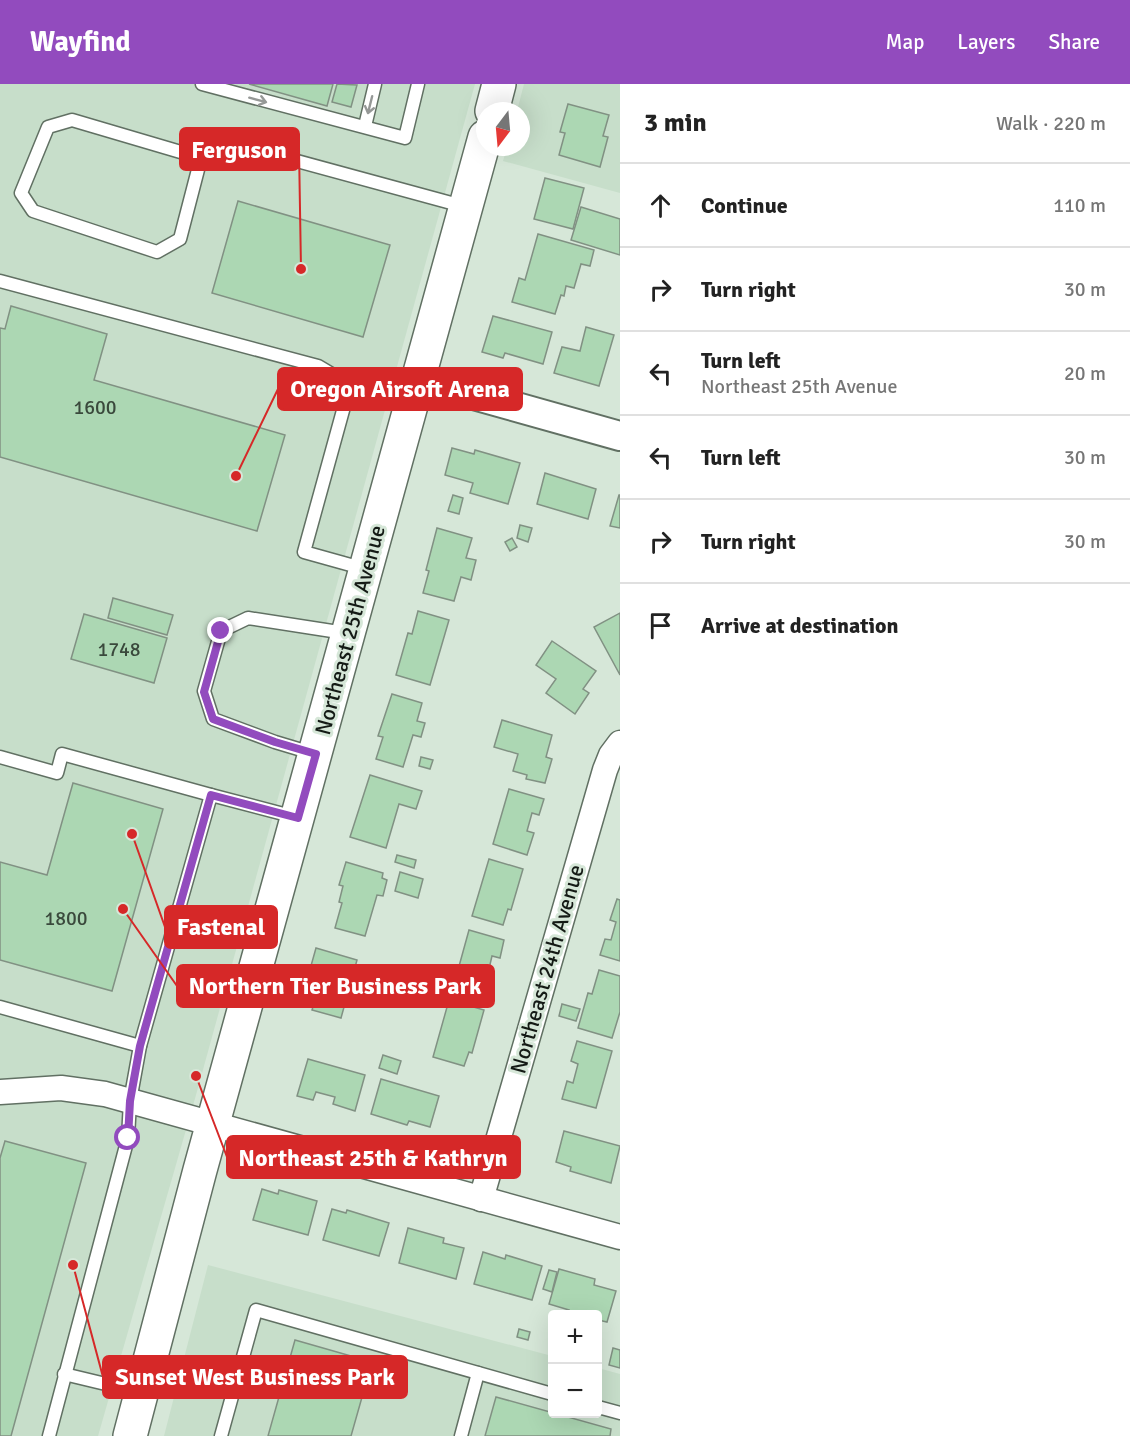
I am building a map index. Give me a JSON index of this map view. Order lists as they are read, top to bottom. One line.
{"streets":{"main road":["Northeast 25th Avenue"],"street":["Northeast 24th Avenue"]},"places":["Ferguson","Oregon Airsoft Arena","Fastenal","Northern Tier Business Park","Northeast 25th & Kathryn","Sunset West Business Park"],"house_numbers":["1600","1748","1800"],"north":"bottom","page":{"header":"Wayfind","nav":["Map","Layers","Share"],"heading":["3 min","Walk · 220 m"],"list":[["Continue","110 m"],["Turn right","30 m"],["Turn left","Northeast 25th Avenue","20 m"],["Turn left","30 m"],["Turn right","30 m"],"Arrive at destination"],"map_buttons":["+","−"]}}
